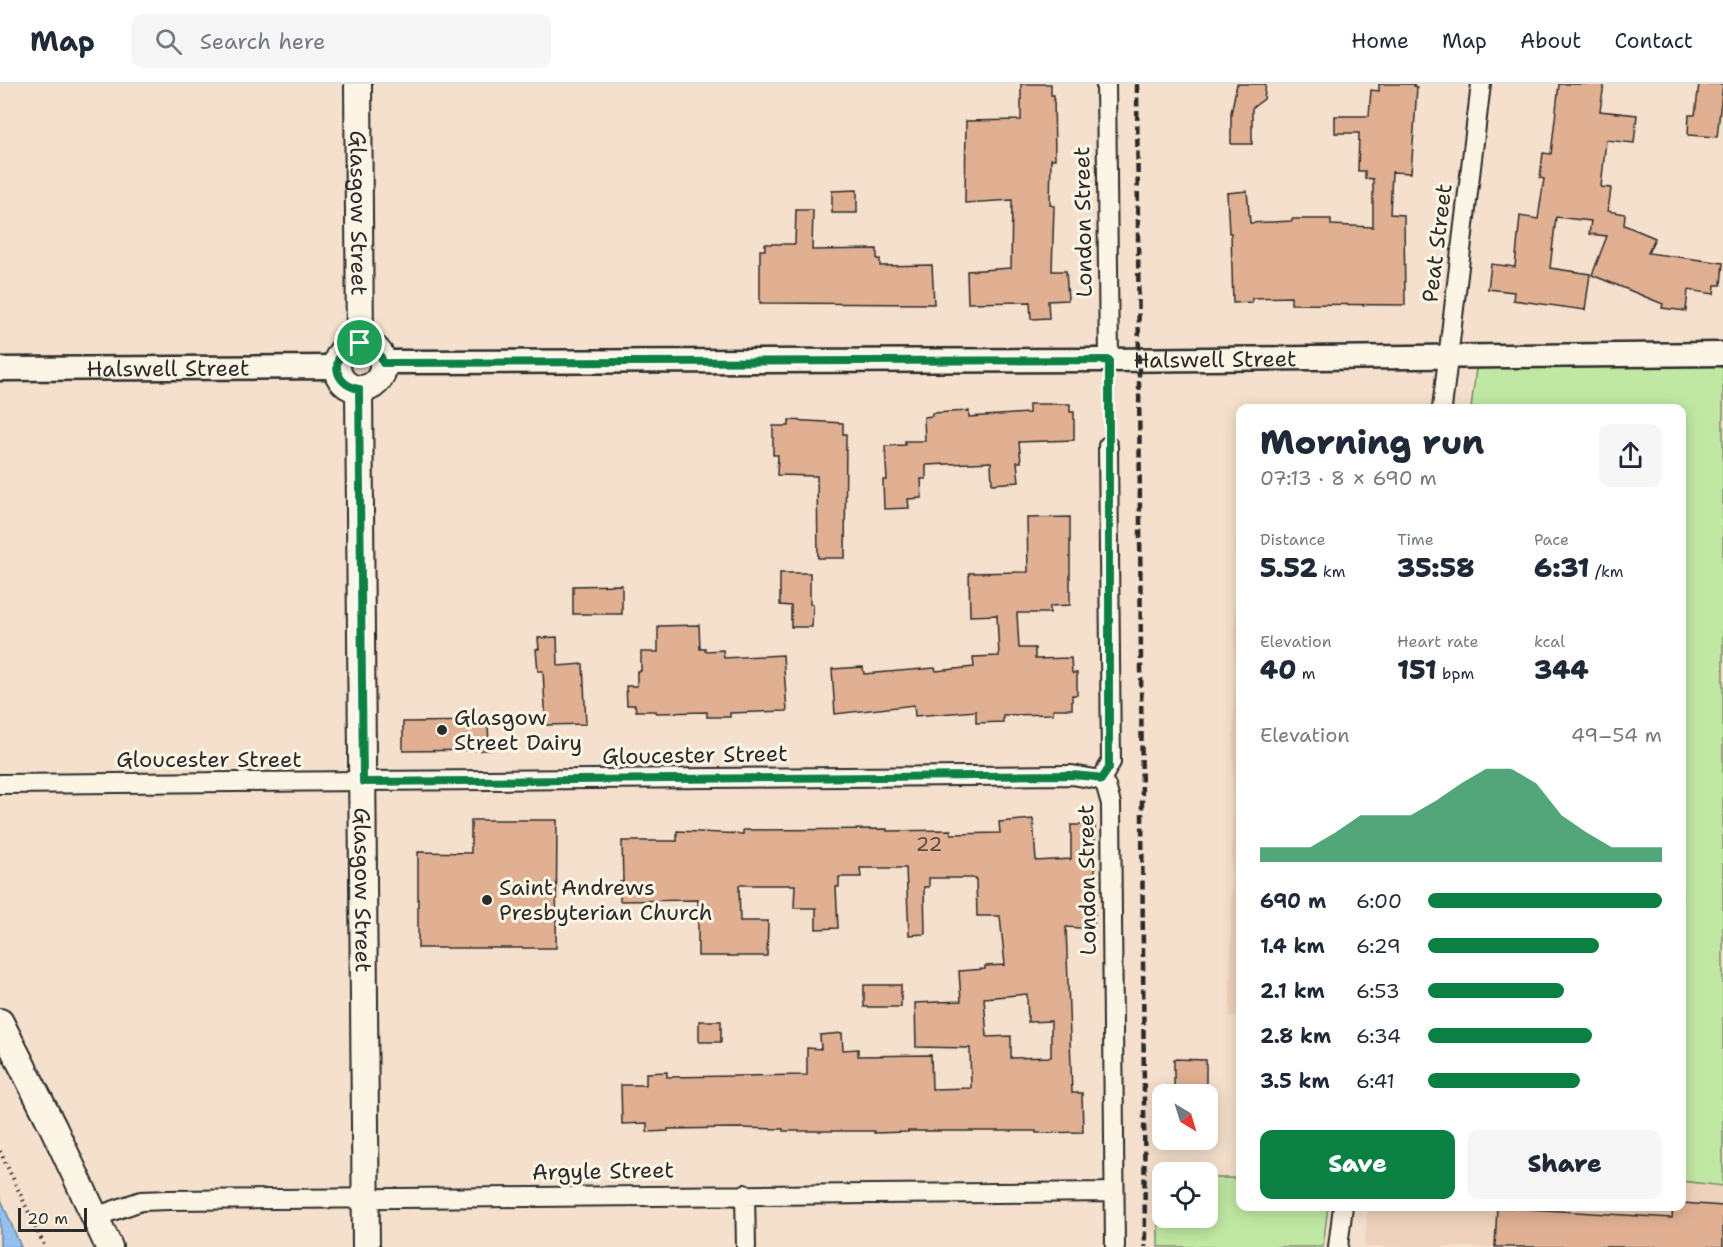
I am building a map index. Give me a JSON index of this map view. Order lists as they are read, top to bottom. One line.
{"streets":{"main road":["Glasgow Street"],"street":["London Street","Peat Street","Halswell Street","Gloucester Street","Argyle Street"]},"crossings":[["Glasgow Street","Halswell Street"],["Glasgow Street","Gloucester Street"],["Glasgow Street","Argyle Street"],["London Street","Halswell Street"],["London Street","Gloucester Street"],["London Street","Argyle Street"],["Peat Street","Halswell Street"]],"places":["Glasgow Street Dairy","Saint Andrews Presbyterian Church"],"house_numbers":["22"],"scale_bar":"20 m","north":"bottom right","page":{"header":"Map","search":"Search here","nav":["Home","Map","About","Contact"],"heading":["Morning run","07:13 · 8 × 690 m"],"stats":[["Distance","5.52 km"],["Time","35:58"],["Pace","6:31 /km"],["Elevation","40 m"],["Heart rate","151 bpm"],["kcal","344"]],"chart":["Elevation","49–54 m"],"list":[{"name":"690 m","note":"6:00"},{"name":"1.4 km","note":"6:29"},{"name":"2.1 km","note":"6:53"},{"name":"2.8 km","note":"6:34"},{"name":"3.5 km","note":"6:41"}],"buttons":["Save","Share"],"scale":"20 m"}}
